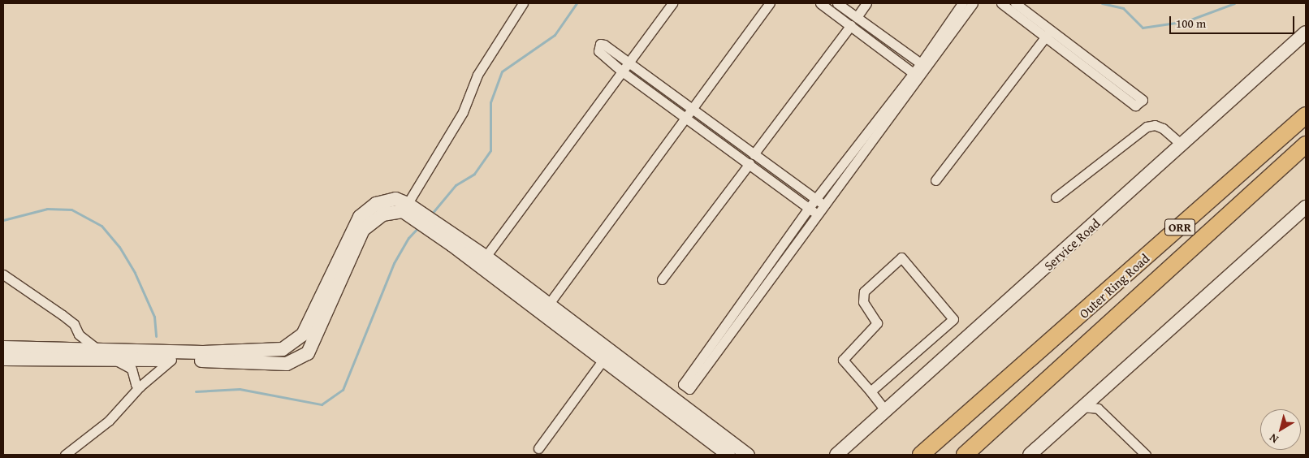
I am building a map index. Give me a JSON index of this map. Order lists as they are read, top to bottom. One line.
{"streets":{"highway":["ORR","Outer Ring Road"],"main road":["Service Road"]},"scale_bar":"100 m","north":"bottom left"}
